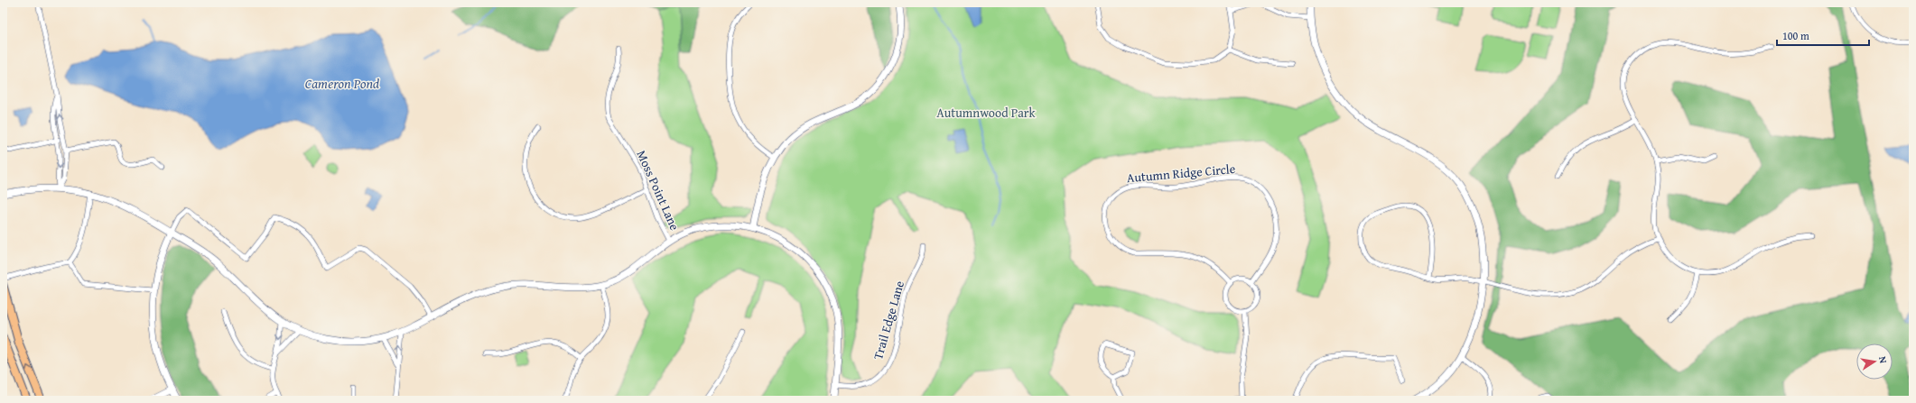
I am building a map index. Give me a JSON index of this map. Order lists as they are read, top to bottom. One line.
{"streets":{"street":["Autumn Ridge Circle","Moss Point Lane","Trail Edge Lane"]},"water":["Cameron Pond"],"parks":["Autumnwood Park"],"scale_bar":"100 m","north":"right"}
